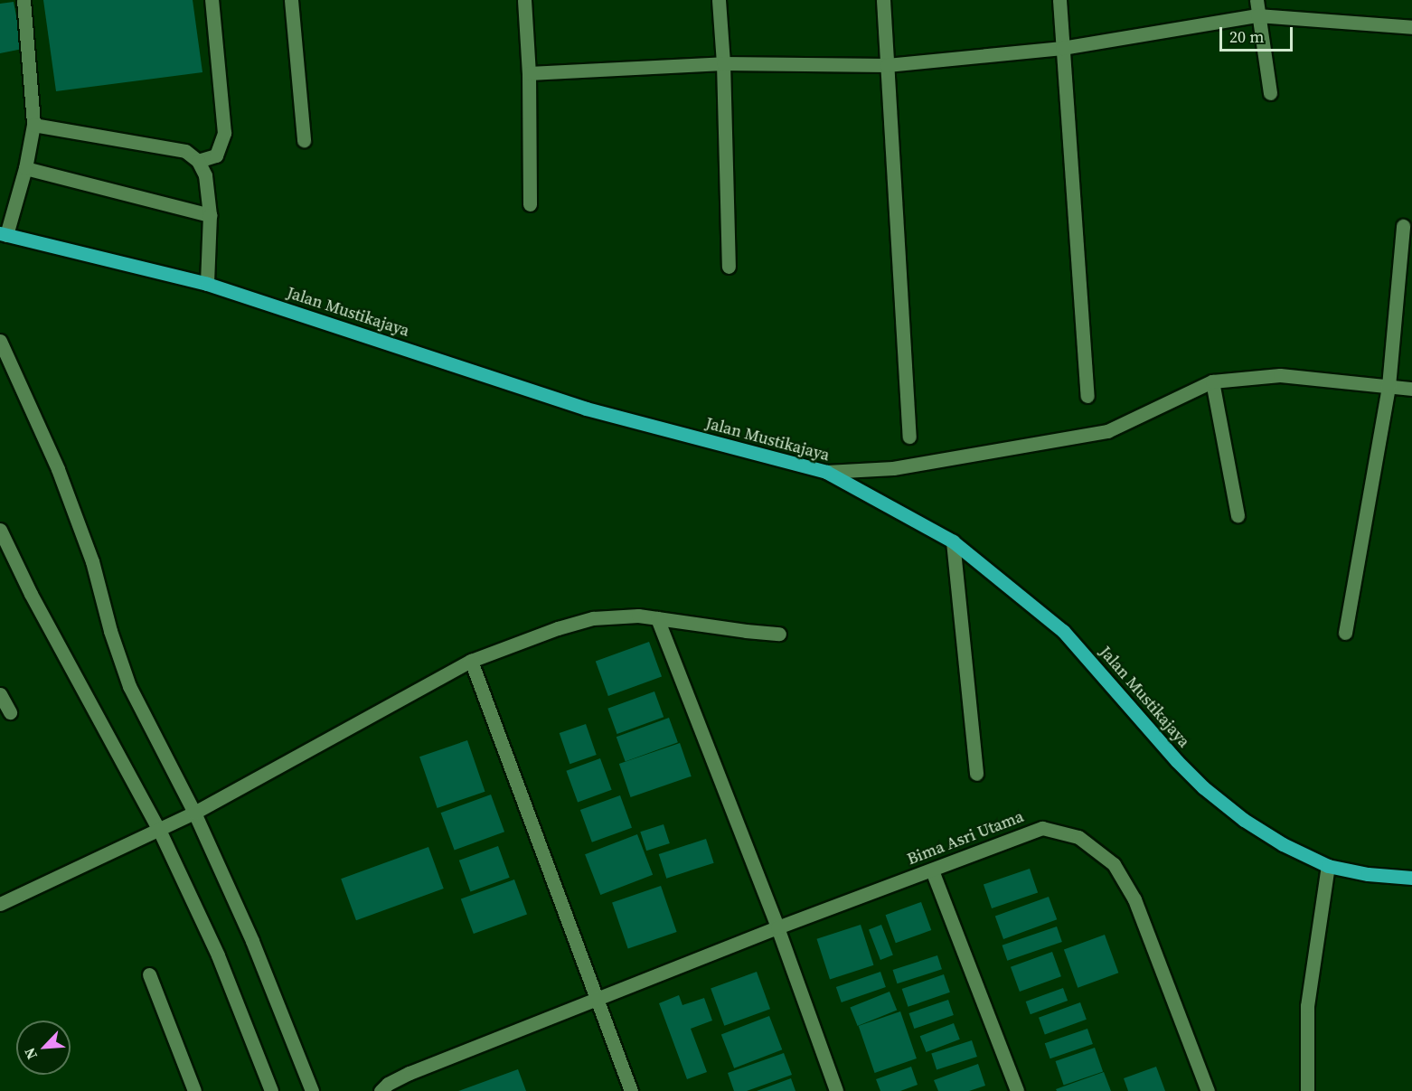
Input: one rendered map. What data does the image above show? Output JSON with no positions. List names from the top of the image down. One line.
{"streets":{"main road":["Jalan Mustikajaya"],"street":["Bima Asri Utama"]},"scale_bar":"20 m","north":"bottom left"}
